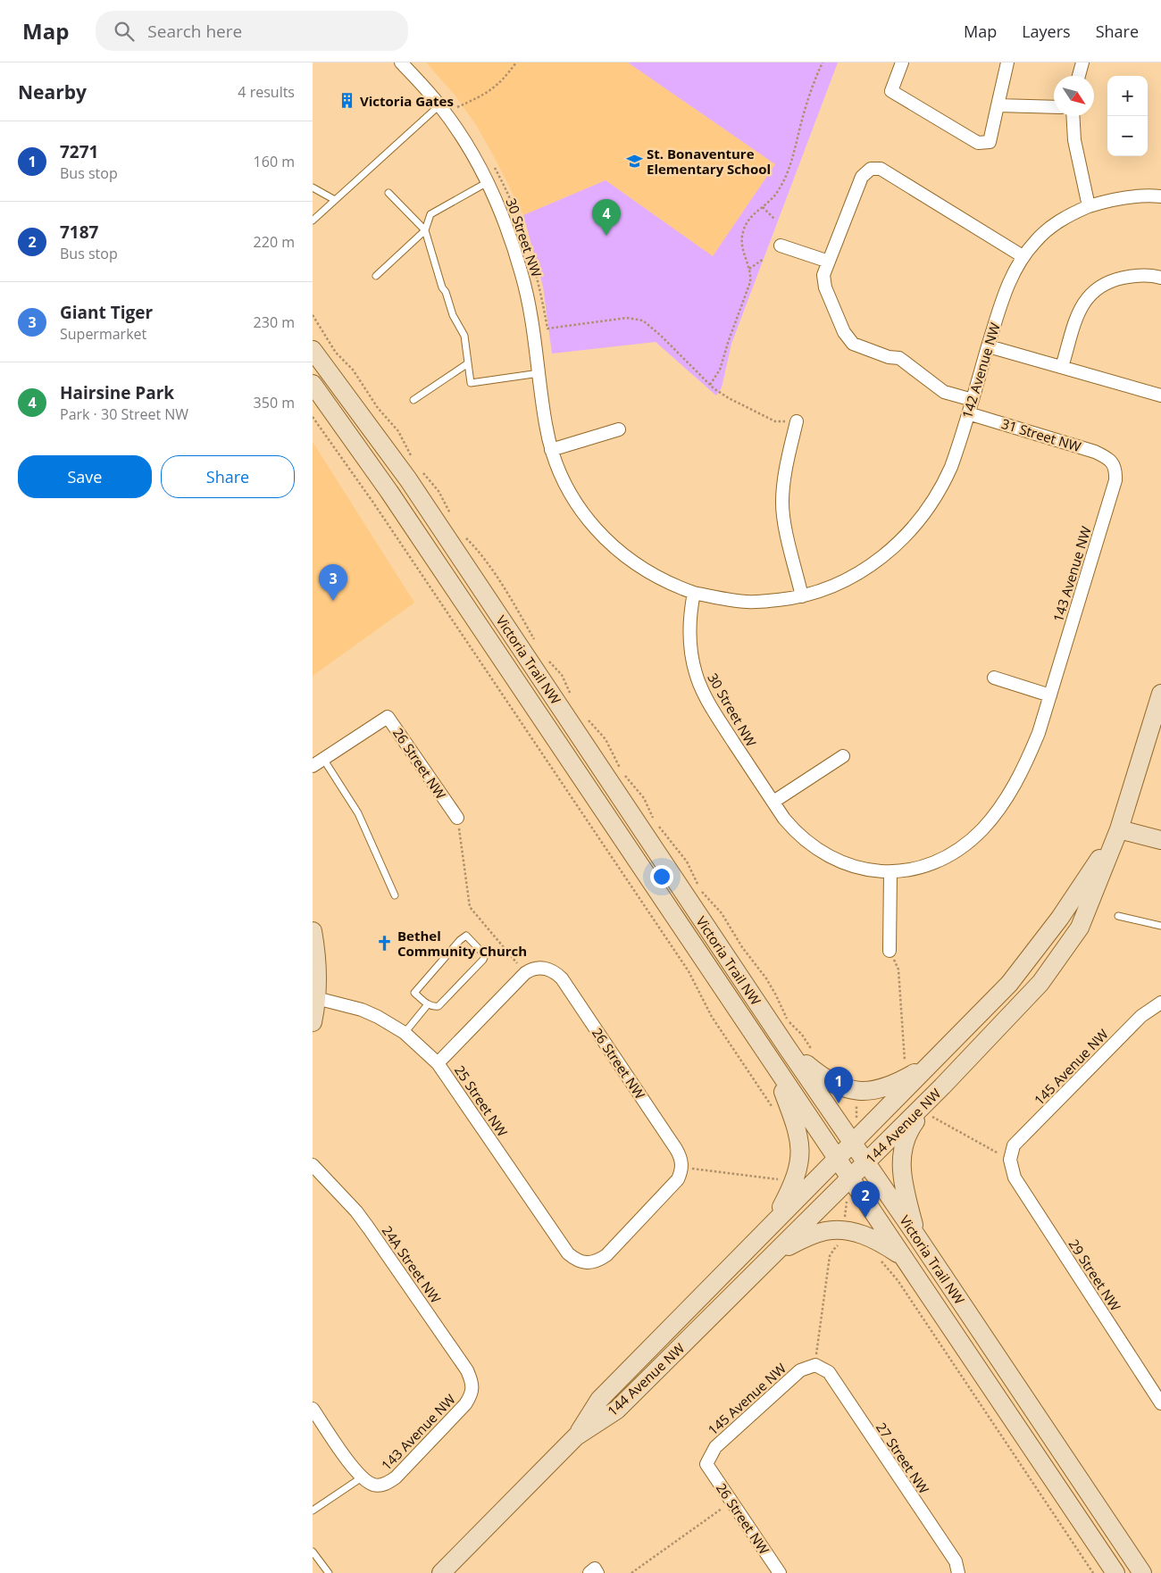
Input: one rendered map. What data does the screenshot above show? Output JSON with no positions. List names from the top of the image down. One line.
{"streets":{"main road":["Victoria Trail NW","144 Avenue NW"],"street":["30 Street NW","142 Avenue NW","31 Street NW","143 Avenue NW","26 Street NW","145 Avenue NW","25 Street NW","24A Street NW","29 Street NW","27 Street NW"]},"crossings":[["30 Street NW","142 Avenue NW"],["30 Street NW","143 Avenue NW"],["142 Avenue NW","31 Street NW"],["31 Street NW","143 Avenue NW"],["143 Avenue NW","24A Street NW"],["Victoria Trail NW","144 Avenue NW"],["26 Street NW","145 Avenue NW"],["26 Street NW","25 Street NW"],["145 Avenue NW","29 Street NW"],["145 Avenue NW","27 Street NW"]],"places":{"building":["Victoria Gates"],"school or university":["St. Bonaventure Elementary School"],"church":["Bethel Community Church"]},"north":"bottom right","page":{"header":"Map","search":"Search here","nav":["Map","Layers","Share"],"heading":["Nearby","4 results"],"map_buttons":["+","−"],"list":[{"mark":"1","name":"7271","note":"Bus stop","value":"160 m"},{"mark":"2","name":"7187","note":"Bus stop","value":"220 m"},{"mark":"3","name":"Giant Tiger","note":"Supermarket","value":"230 m"},{"mark":"4","name":"Hairsine Park","note":"Park · 30 Street NW","value":"350 m"}],"pins":["4","3","1","2"],"buttons":["Save","Share"]}}
